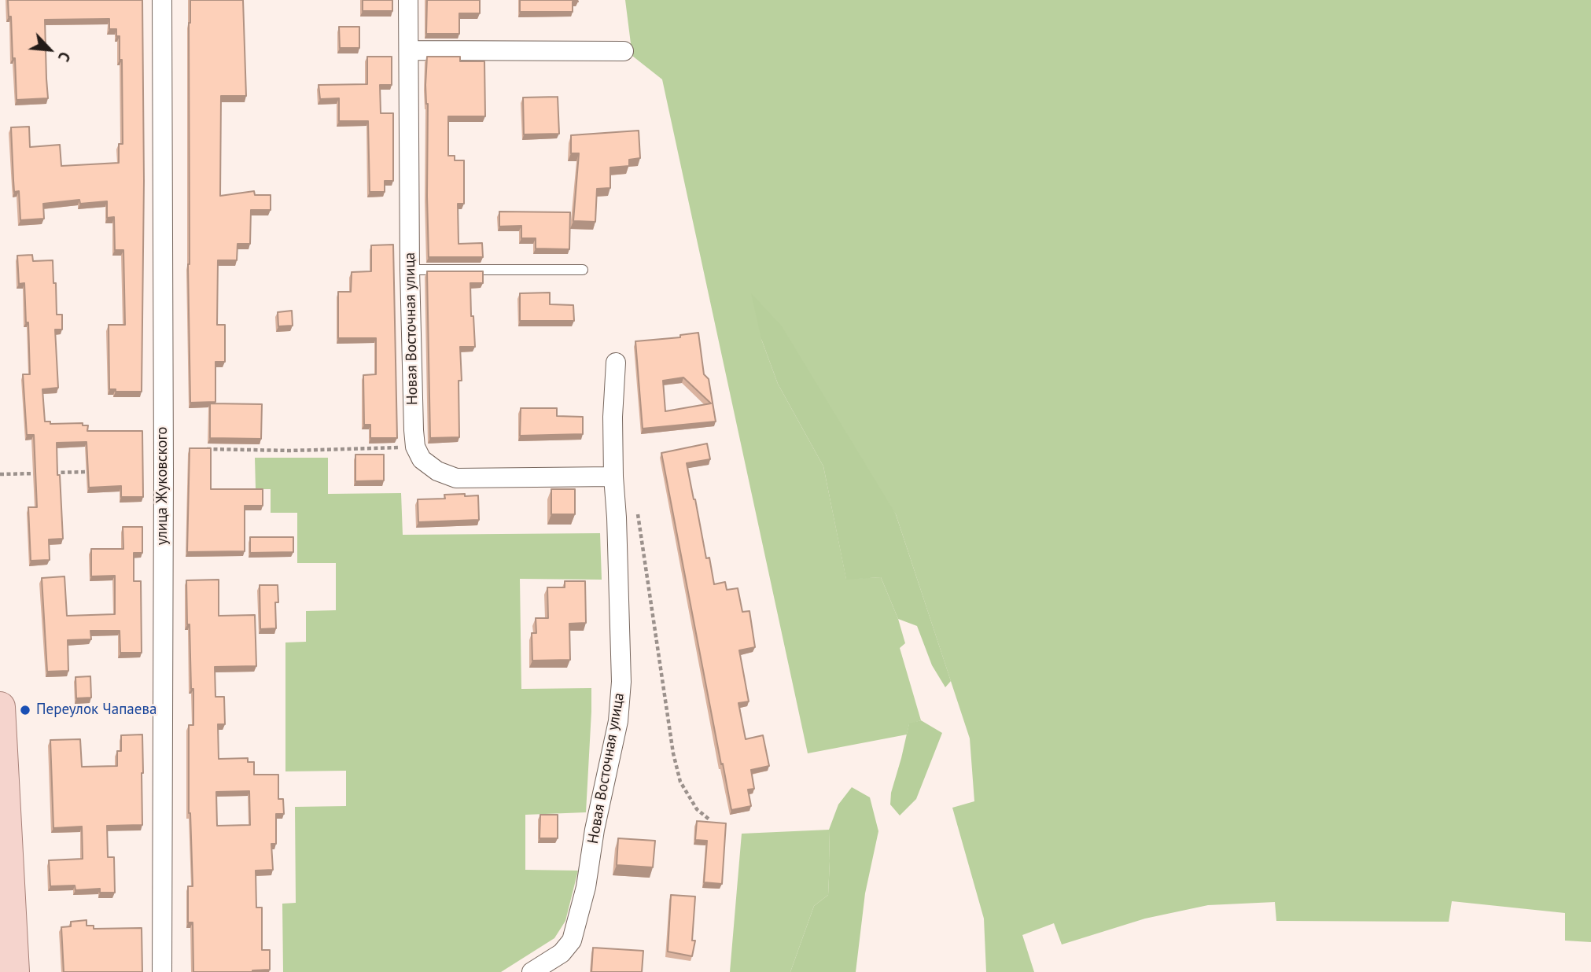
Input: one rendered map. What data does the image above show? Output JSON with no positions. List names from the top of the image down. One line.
{"streets":{"street":["Новая Восточная улица","улица Жуковского"]},"places":["Переулок Чапаева"],"north":"bottom right"}
